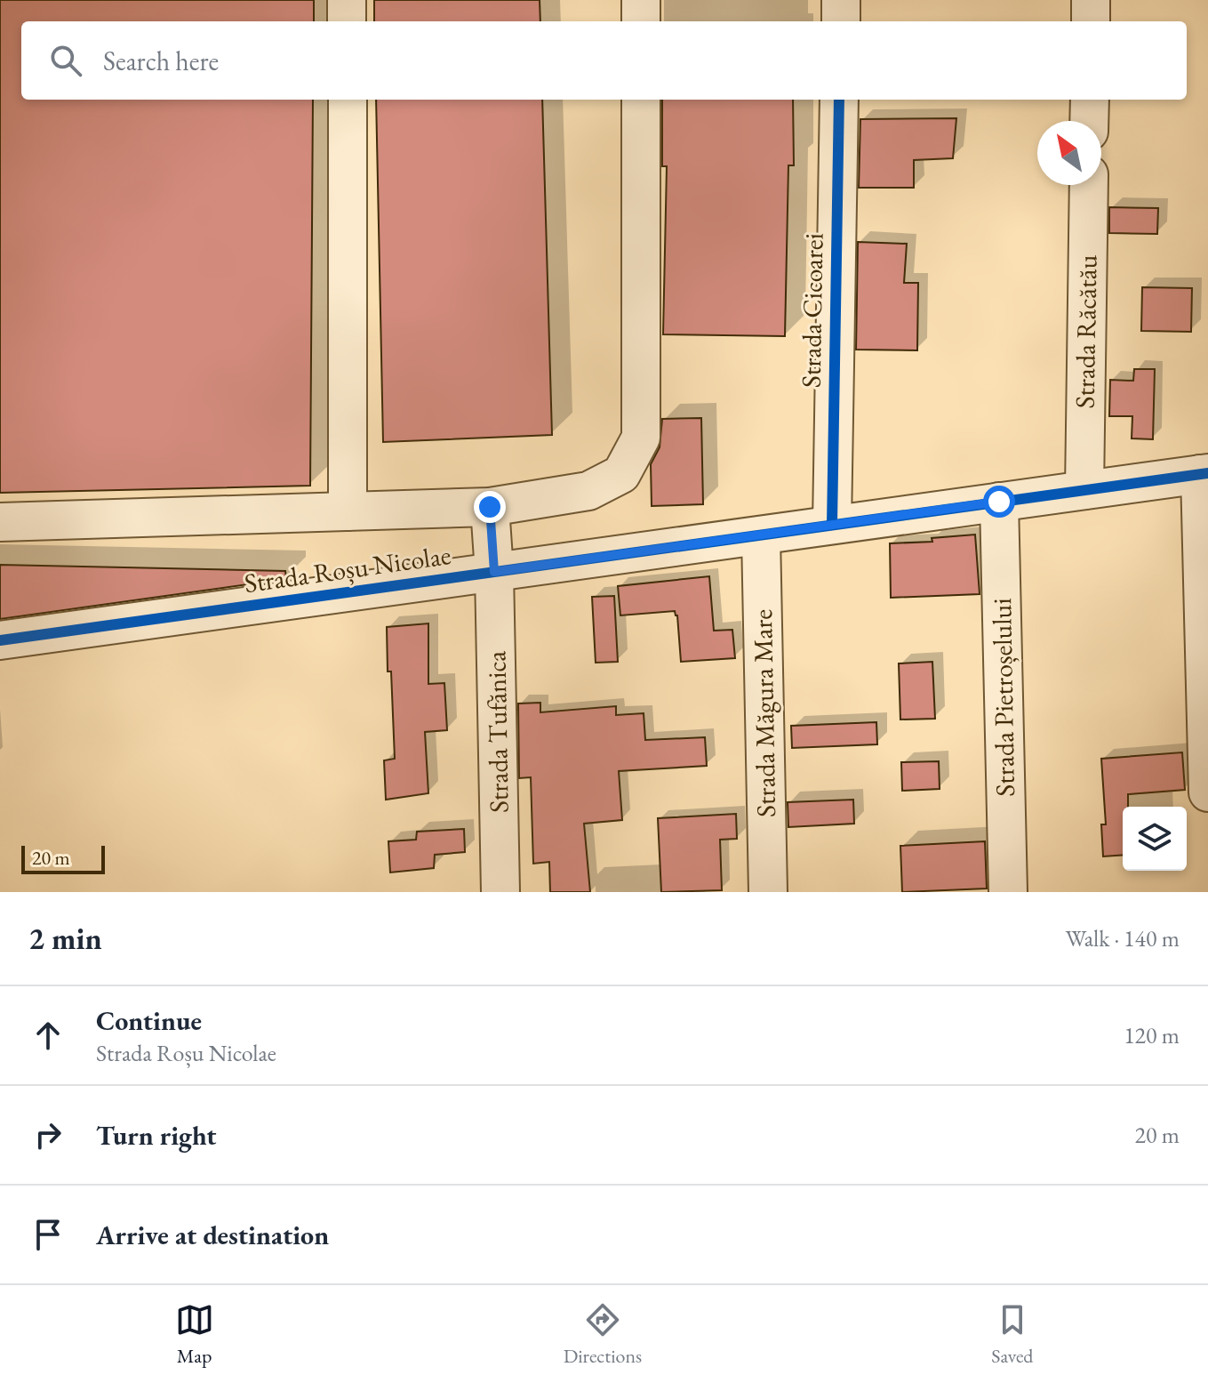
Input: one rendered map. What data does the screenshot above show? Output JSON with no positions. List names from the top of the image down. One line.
{"streets":{"street":["Strada Cicoarei","Strada Răcătău","Strada Roșu Nicolae","Strada Pietroșelului","Strada Măgura Mare","Strada Tufănica"]},"crossings":[["Strada Cicoarei","Strada Roșu Nicolae"],["Strada Răcătău","Strada Roșu Nicolae"],["Strada Roșu Nicolae","Strada Pietroșelului"],["Strada Roșu Nicolae","Strada Măgura Mare"],["Strada Roșu Nicolae","Strada Tufănica"]],"scale_bar":"20 m","north":"top left","page":{"search":"Search here","scale":"20 m","heading":["2 min","Walk · 140 m"],"list":[["Continue","Strada Roșu Nicolae","120 m"],["Turn right","20 m"],"Arrive at destination"],"nav":["Map","Directions","Saved"]}}
